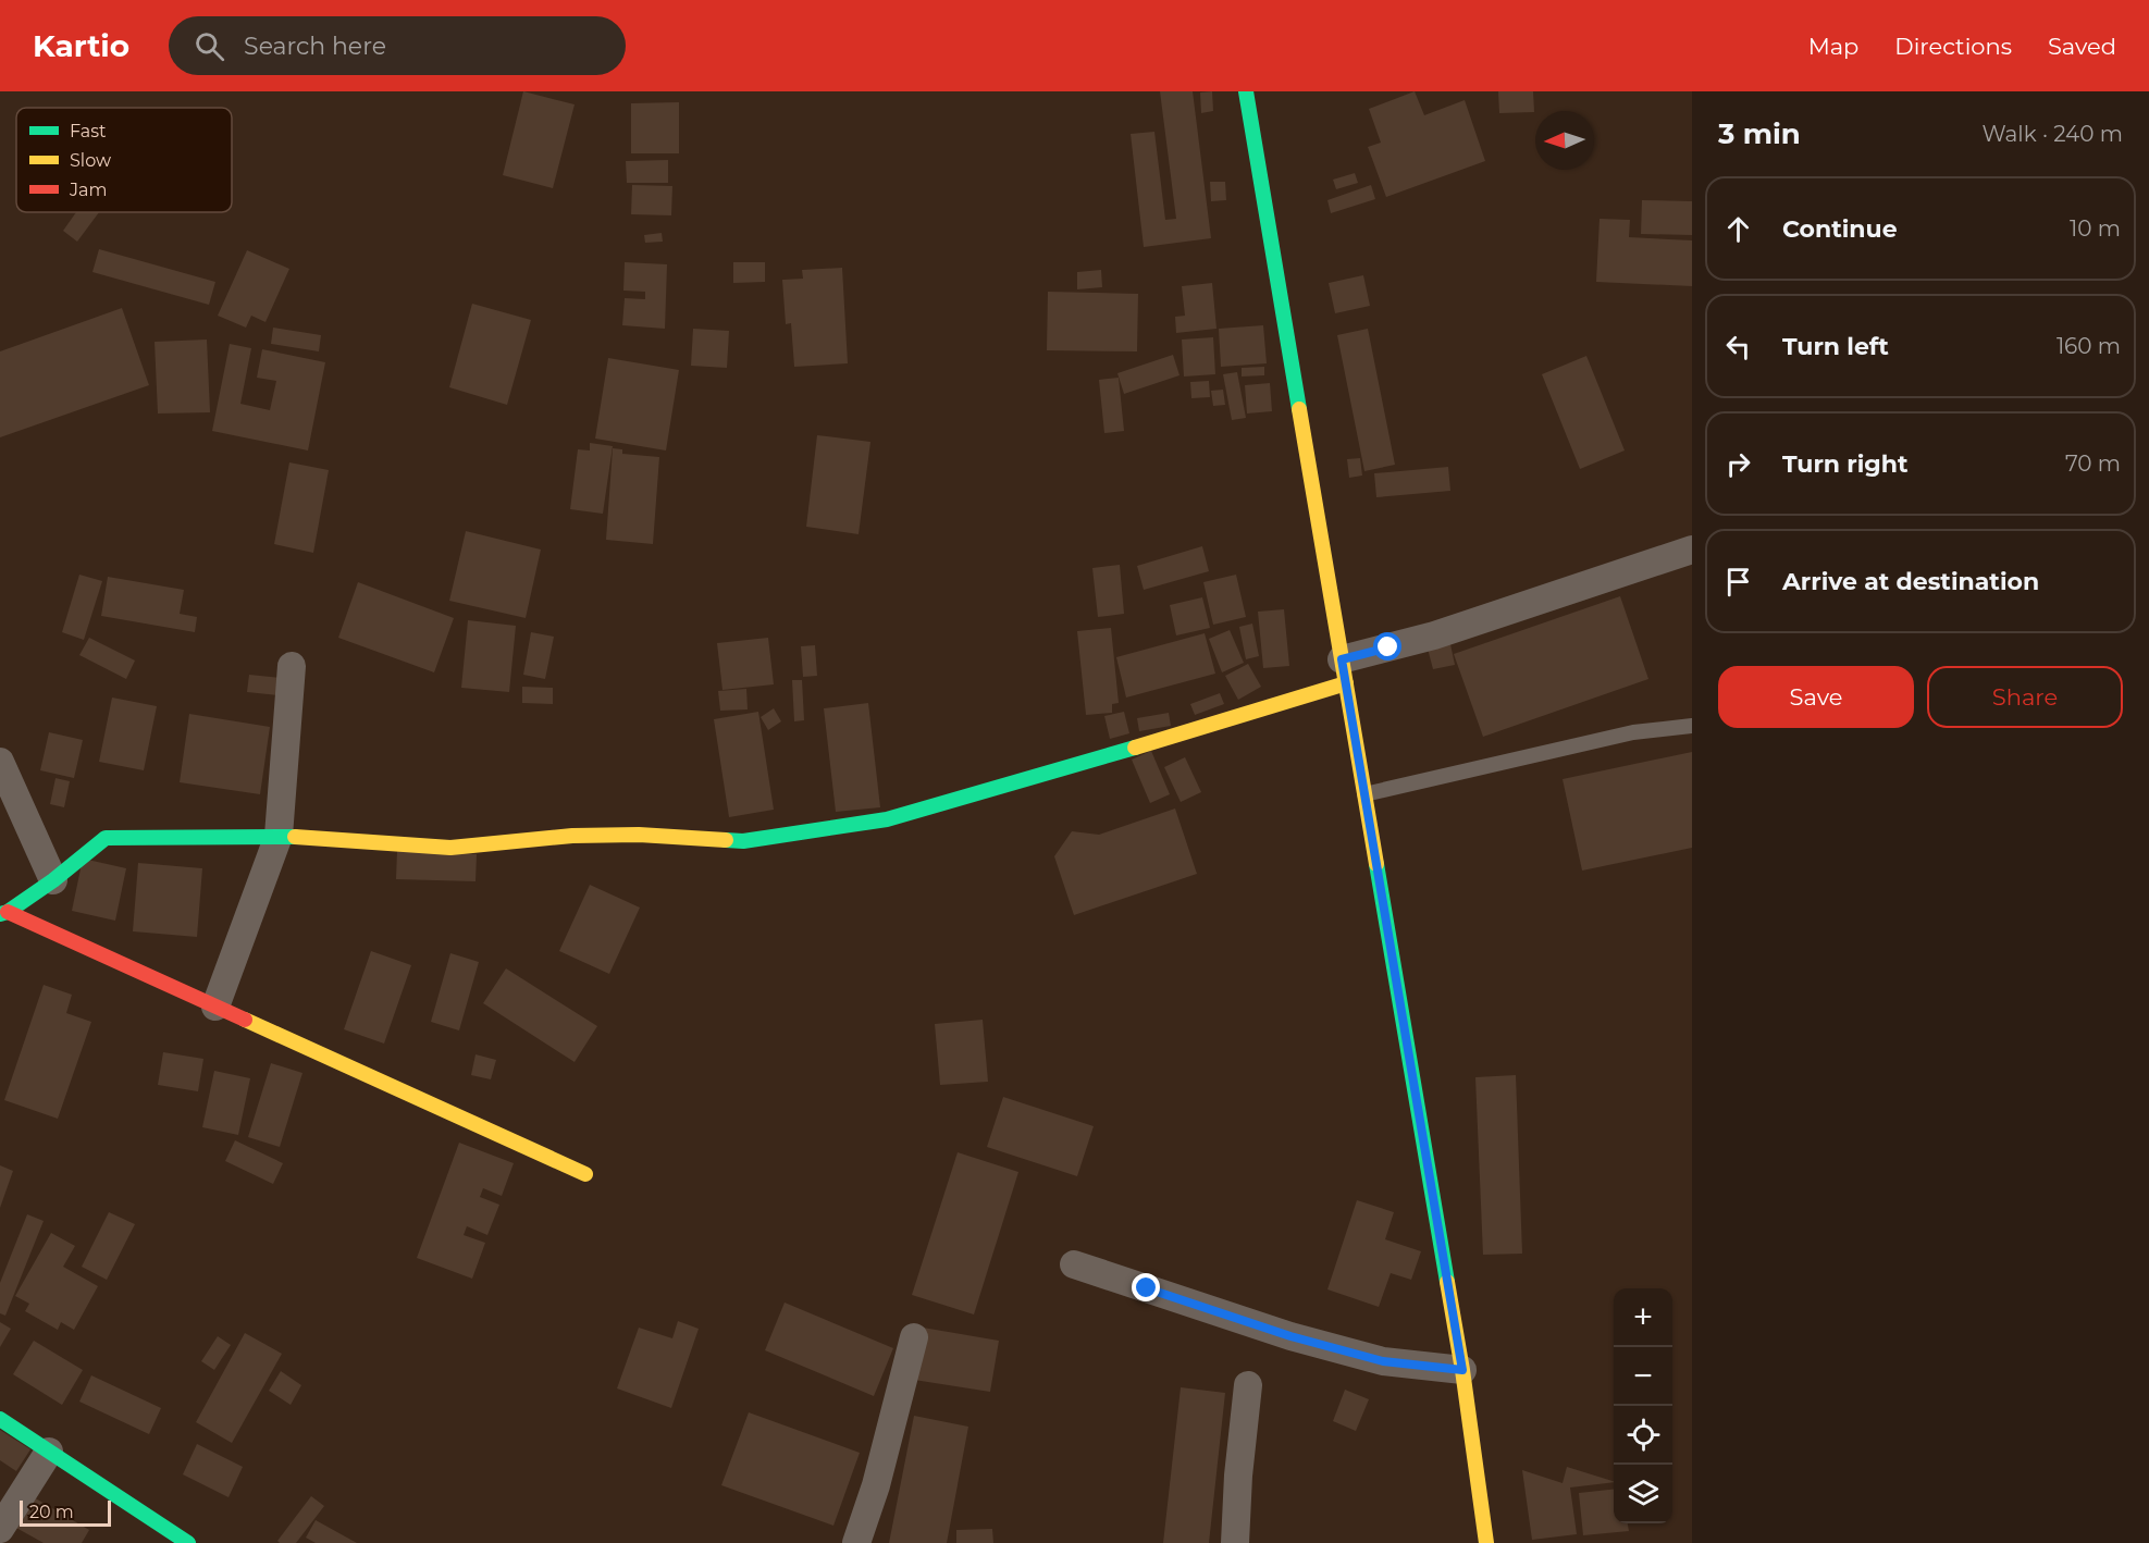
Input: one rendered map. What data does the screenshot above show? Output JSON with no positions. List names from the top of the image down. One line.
{"legend":["Fast","Slow","Jam"],"scale_bar":"20 m","north":"left","page":{"header":"Kartio","search":"Search here","nav":["Map","Directions","Saved"],"heading":["3 min","Walk · 240 m"],"list":[["Continue","10 m"],["Turn left","160 m"],["Turn right","70 m"],"Arrive at destination"],"buttons":["Save","Share"],"map_buttons":["+","−"],"scale":"20 m"}}
